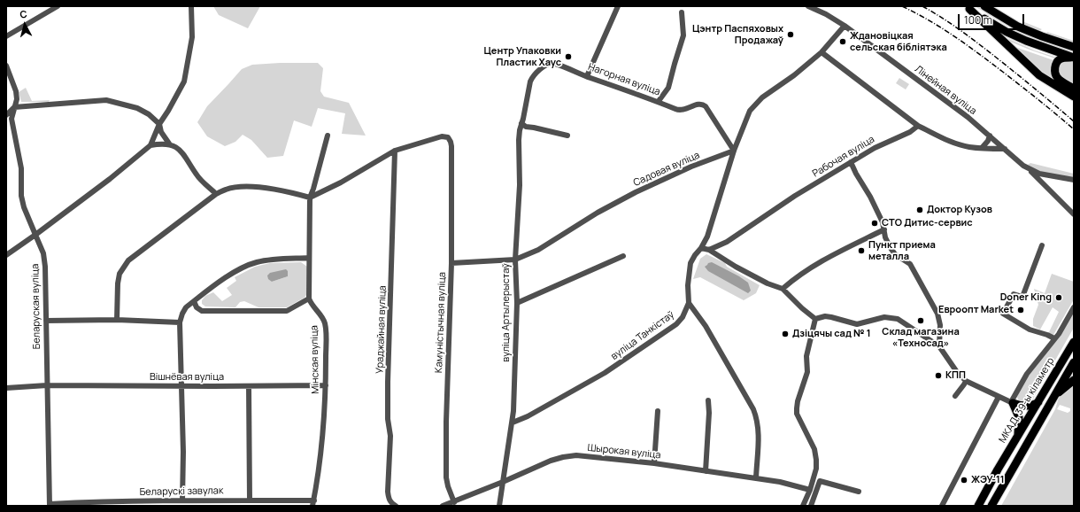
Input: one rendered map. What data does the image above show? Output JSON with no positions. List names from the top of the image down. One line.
{"streets":{"highway":["МКАД, 39-ы кіламетр"],"street":["Нагорная вуліца","Лінейная вуліца","Рабочая вуліца","Садовая вуліца","Беларуская вуліца","вуліца Артылерыстаў","Камуністычная вуліца","Ураджайная вуліца","вуліца Танкістаў","Мінская вуліца","Вішнёвая вуліца","Шырокая вуліца","Беларускі завулак"]},"crossings":[["Нагорная вуліца","Садовая вуліца"],["Нагорная вуліца","вуліца Артылерыстаў"],["Нагорная вуліца","вуліца Танкістаў"],["Садовая вуліца","вуліца Артылерыстаў"],["Садовая вуліца","Камуністычная вуліца"],["Садовая вуліца","вуліца Танкістаў"],["Беларуская вуліца","Вішнёвая вуліца"],["Беларуская вуліца","Беларускі завулак"],["вуліца Артылерыстаў","вуліца Танкістаў"],["вуліца Артылерыстаў","Шырокая вуліца"],["Камуністычная вуліца","Ураджайная вуліца"],["Камуністычная вуліца","Шырокая вуліца"],["Мінская вуліца","Вішнёвая вуліца"],["Мінская вуліца","Беларускі завулак"]],"places":["Цэнтр Паспяховых Продажаў","Ждановіцкая сельская бібліятэка","Центр Упаковки Пластик Хаус","Доктор Кузов","СТО Дитис-сервис","Пункт приема металла","Doner King","Евроопт Market","Склад магазина «Техносад»","Дзіцячы сад № 1","КПП","ЖЭУ-11"],"scale_bar":"100 m","north":"top"}
